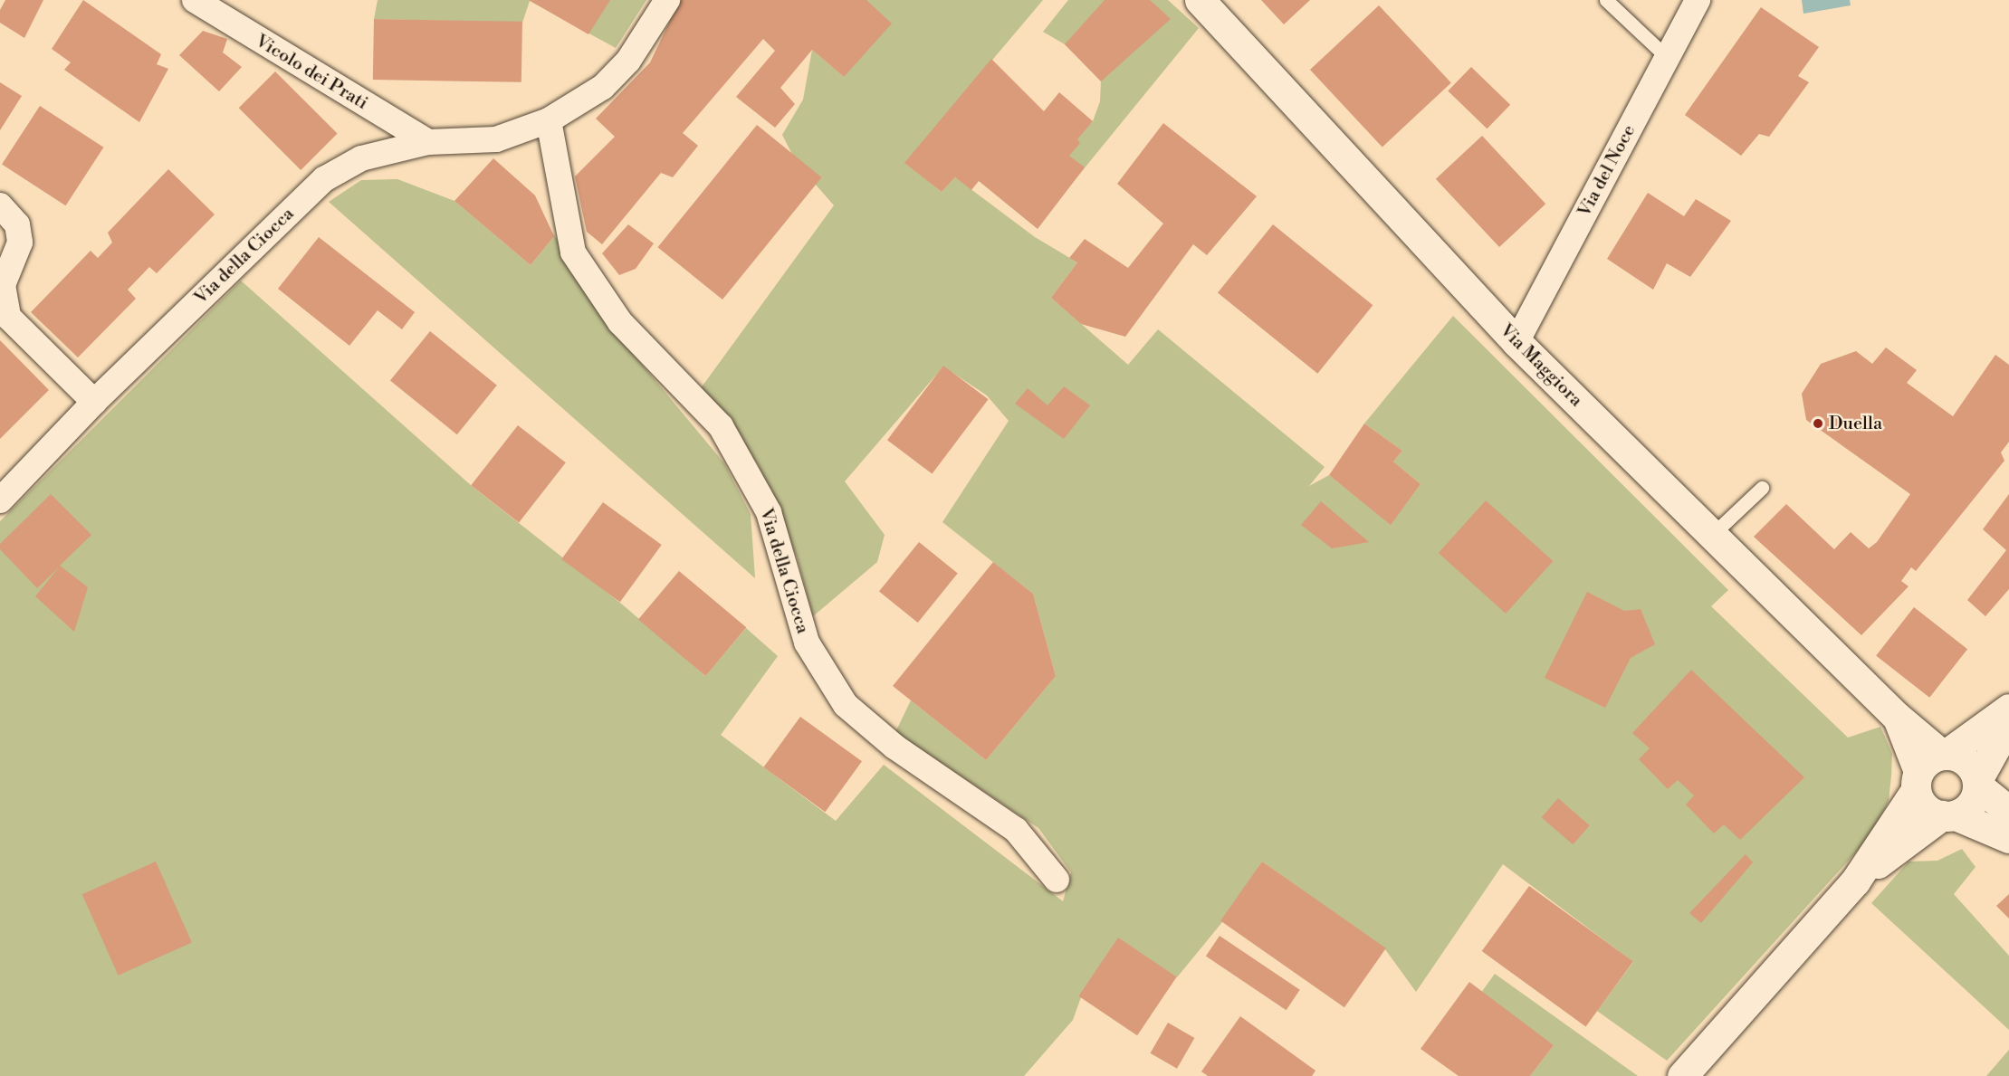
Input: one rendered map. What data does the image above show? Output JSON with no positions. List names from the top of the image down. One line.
{"streets":{"street":["Vicolo dei Prati","Via del Noce","Via della Ciocca","Via Maggiora"]},"crossings":[["Vicolo dei Prati","Via della Ciocca"],["Via del Noce","Via Maggiora"]],"places":["Duella"]}
